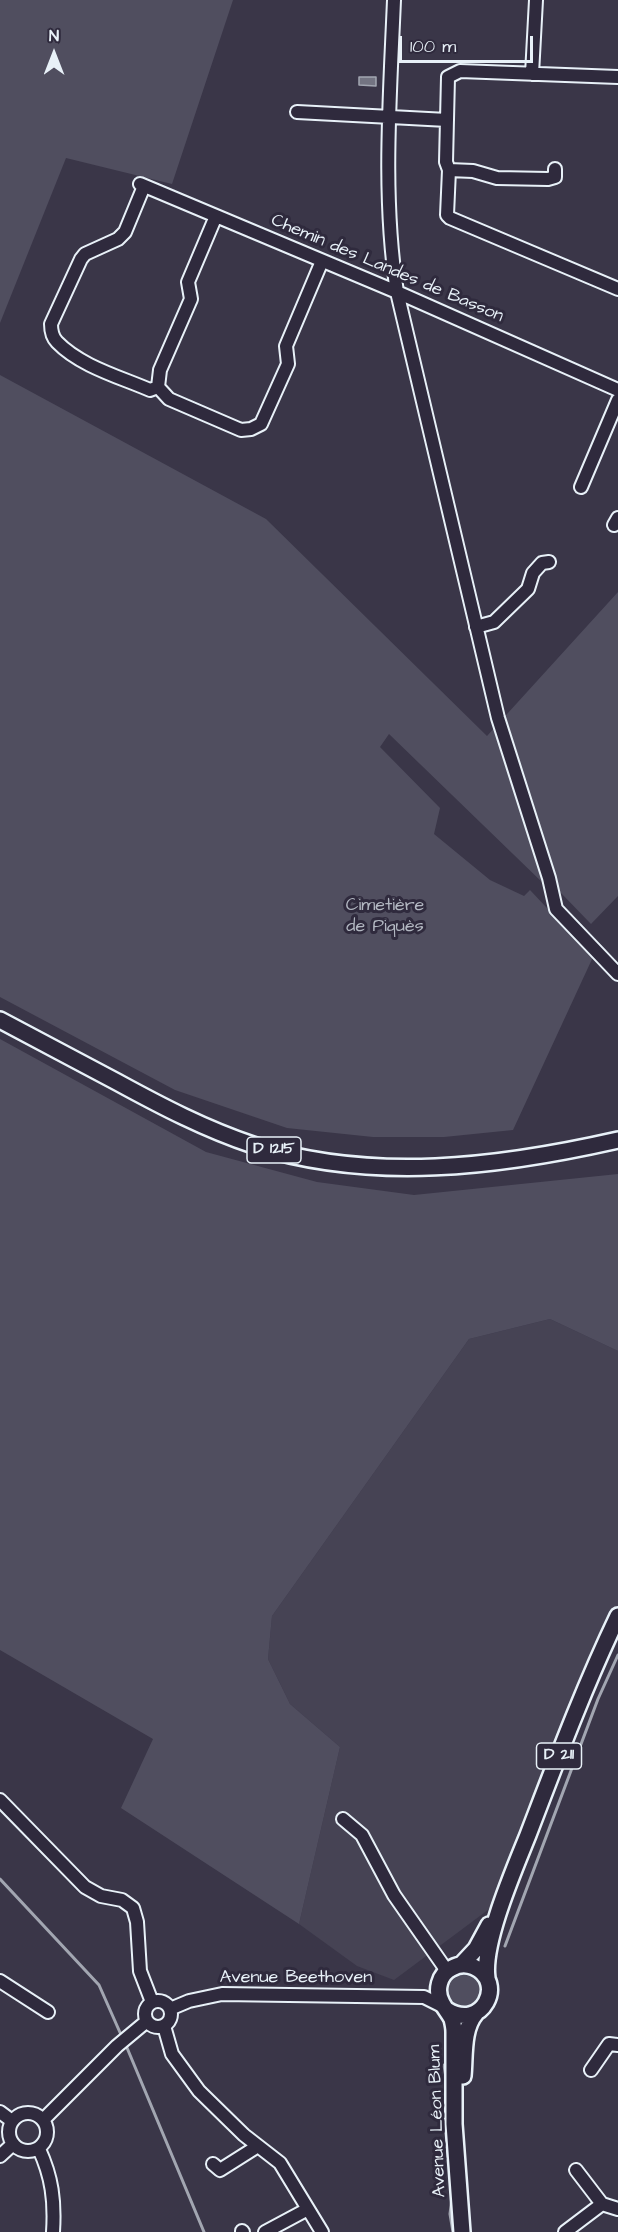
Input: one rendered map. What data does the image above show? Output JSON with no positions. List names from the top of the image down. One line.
{"streets":{"main road":["D 1215","D 211","Avenue Léon Blum"],"street":["Chemin des Landes de Basson","Avenue Beethoven"]},"crossings":[["D 211","Avenue Beethoven"],["D 211","Avenue Léon Blum"],["Avenue Beethoven","Avenue Léon Blum"]],"parks":["Cimetière de Piquès"],"scale_bar":"100 m","north":"top"}
